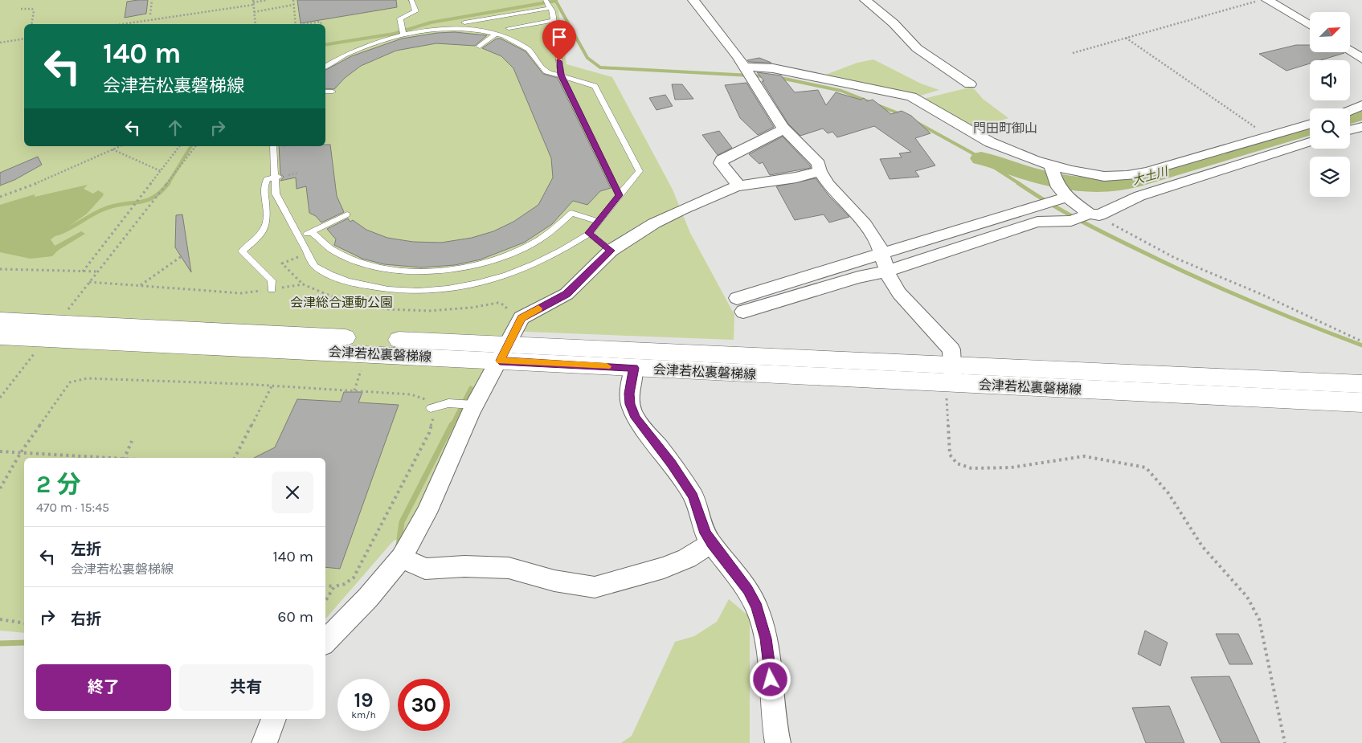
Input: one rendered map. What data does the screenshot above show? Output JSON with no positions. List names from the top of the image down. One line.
{"streets":{"main road":["会津若松裏磐梯線"]},"districts":["門田町御山"],"water":["大土川"],"parks":["会津総合運動公園"],"north":"top right","page":{"turn":["140 m","会津若松裏磐梯線"],"heading":["2 分","470 m · 15:45"],"list":[{"name":"左折","note":"会津若松裏磐梯線","value":"140 m"},{"name":"右折","value":"60 m"}],"buttons":["終了","共有"],"speed":"19 km/h","limit":"30"}}
